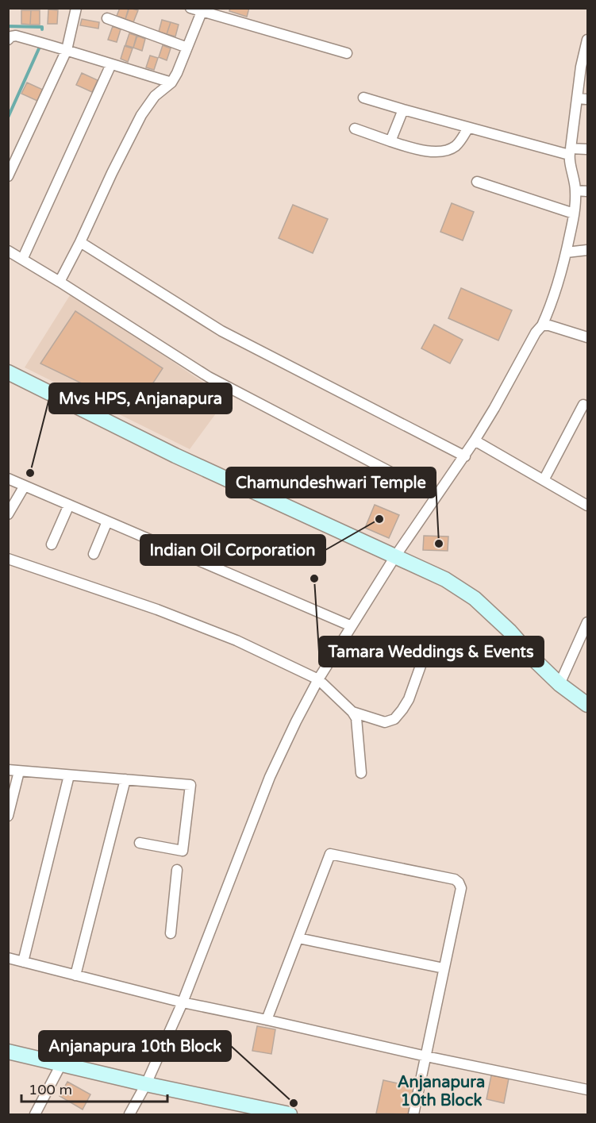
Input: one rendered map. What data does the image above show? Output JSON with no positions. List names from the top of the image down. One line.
{"districts":["Anjanapura 10th Block"],"places":["Mvs HPS, Anjanapura","Indian Oil Corporation","Chamundeshwari Temple","Tamara Weddings & Events","Anjanapura 10th Block"],"scale_bar":"100 m"}
